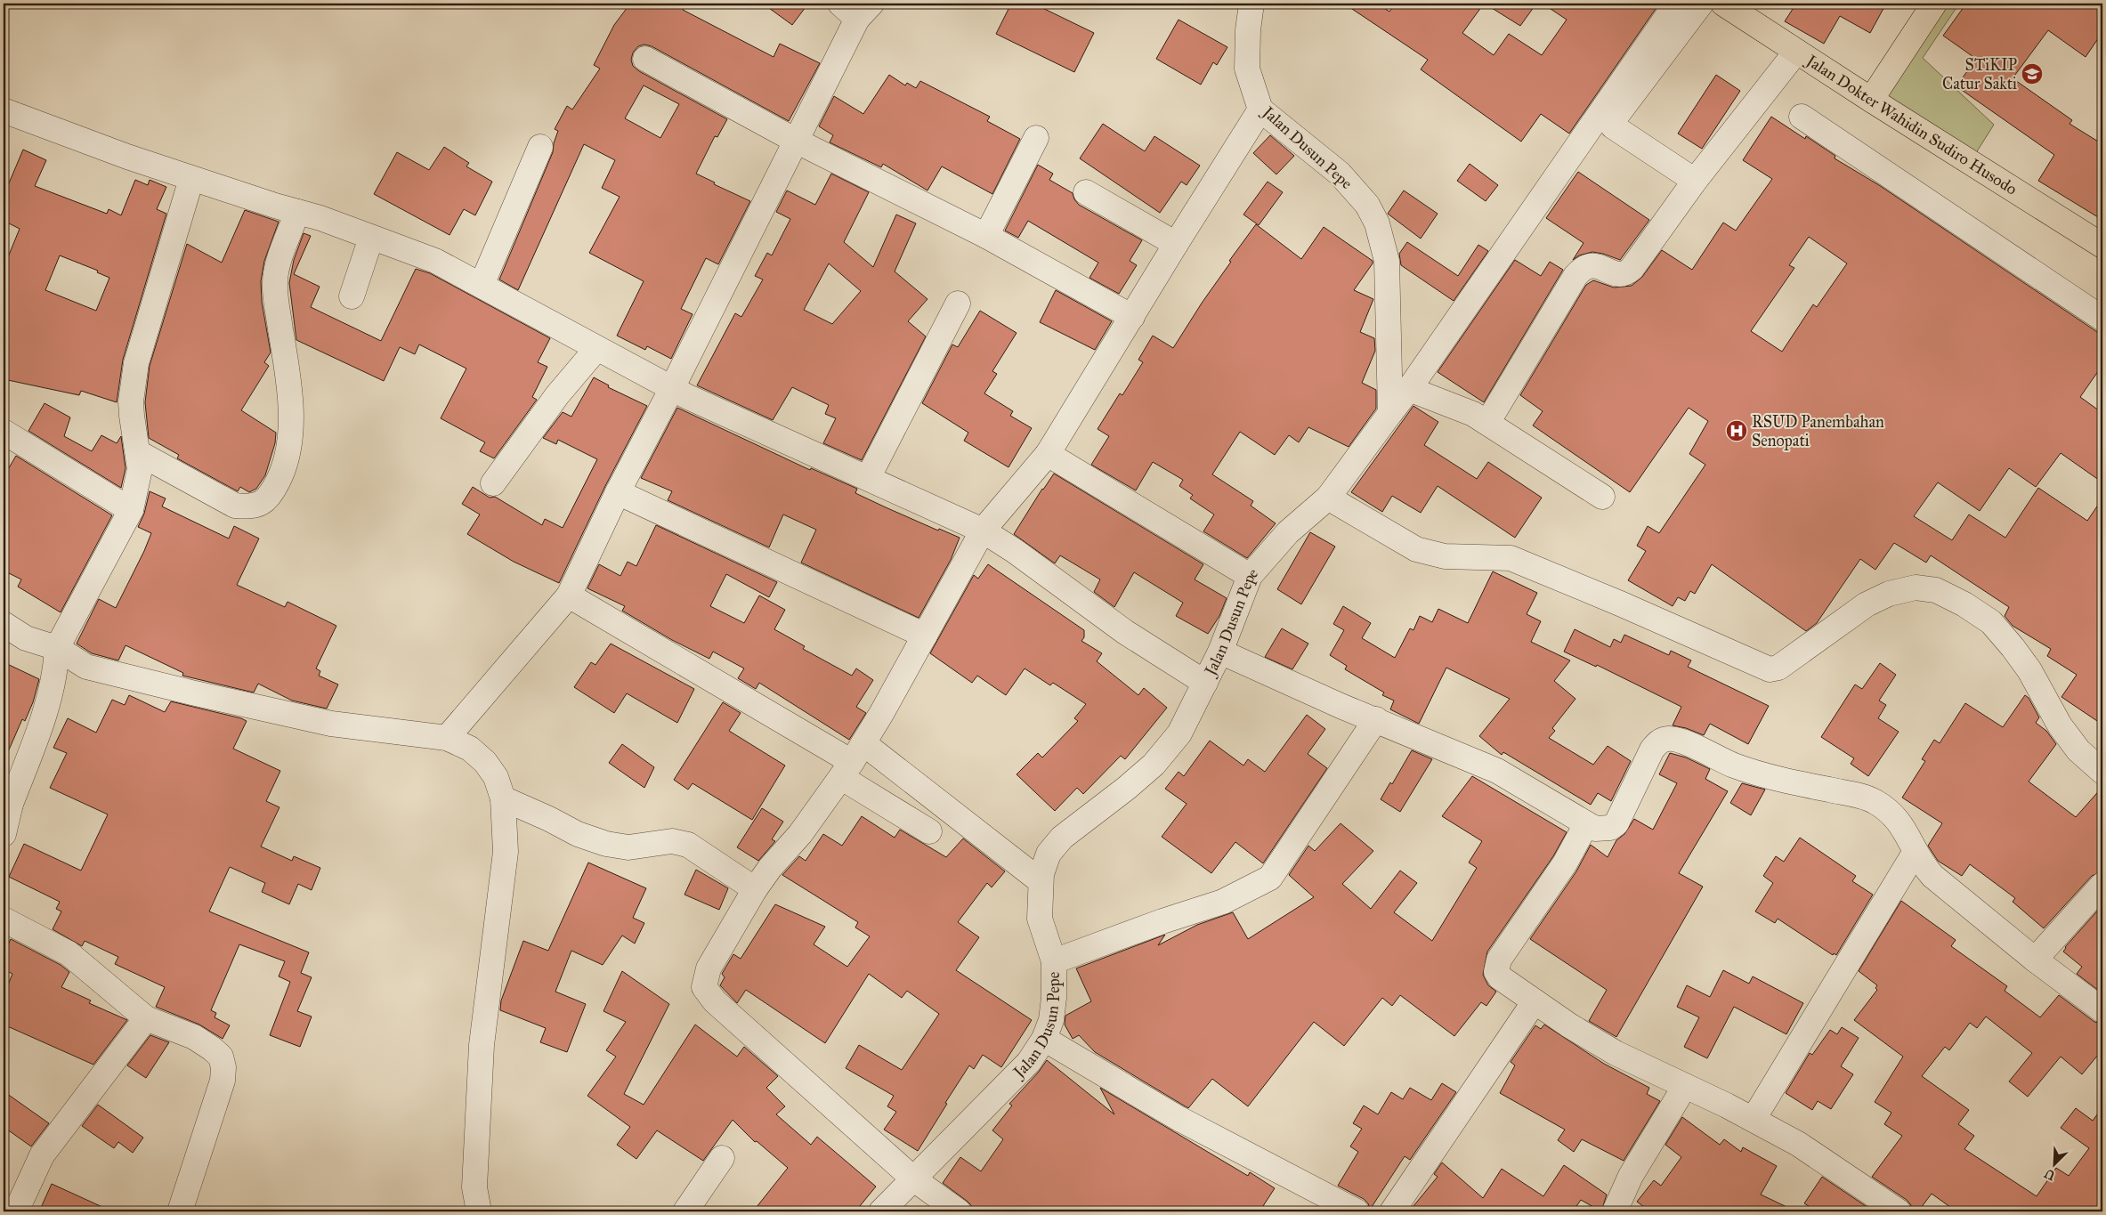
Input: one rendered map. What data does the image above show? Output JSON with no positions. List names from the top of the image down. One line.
{"streets":{"main road":["Jalan Dokter Wahidin Sudiro Husodo"],"street":["Jalan Dusun Pepe"]},"places":{"school or university":["STiKIP Catur Sakti"],"hospital":["RSUD Panembahan Senopati"]},"north":"bottom left"}
